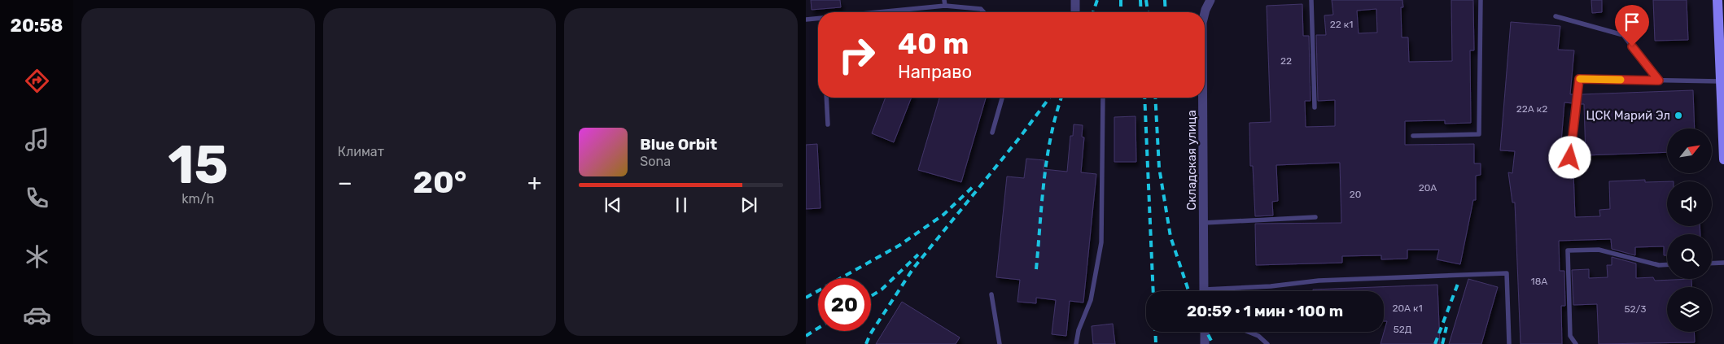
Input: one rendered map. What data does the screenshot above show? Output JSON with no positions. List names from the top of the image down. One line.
{"streets":{"street":["Складская улица"]},"places":["ЦСК Марий Эл"],"house_numbers":["22 к1","22","22А к2","20А","20","18А","20А к1","52/3","52Д"],"north":"top right","page":{"tabs":"20:58","tile":[["15","km/h"],"Климат"],"turn":["40 m","Направо"],"song":["Blue Orbit","Sona"],"heat":["−","20°","+"],"limit":"20","trip":"20:59 · 1 мин · 100 m"}}
